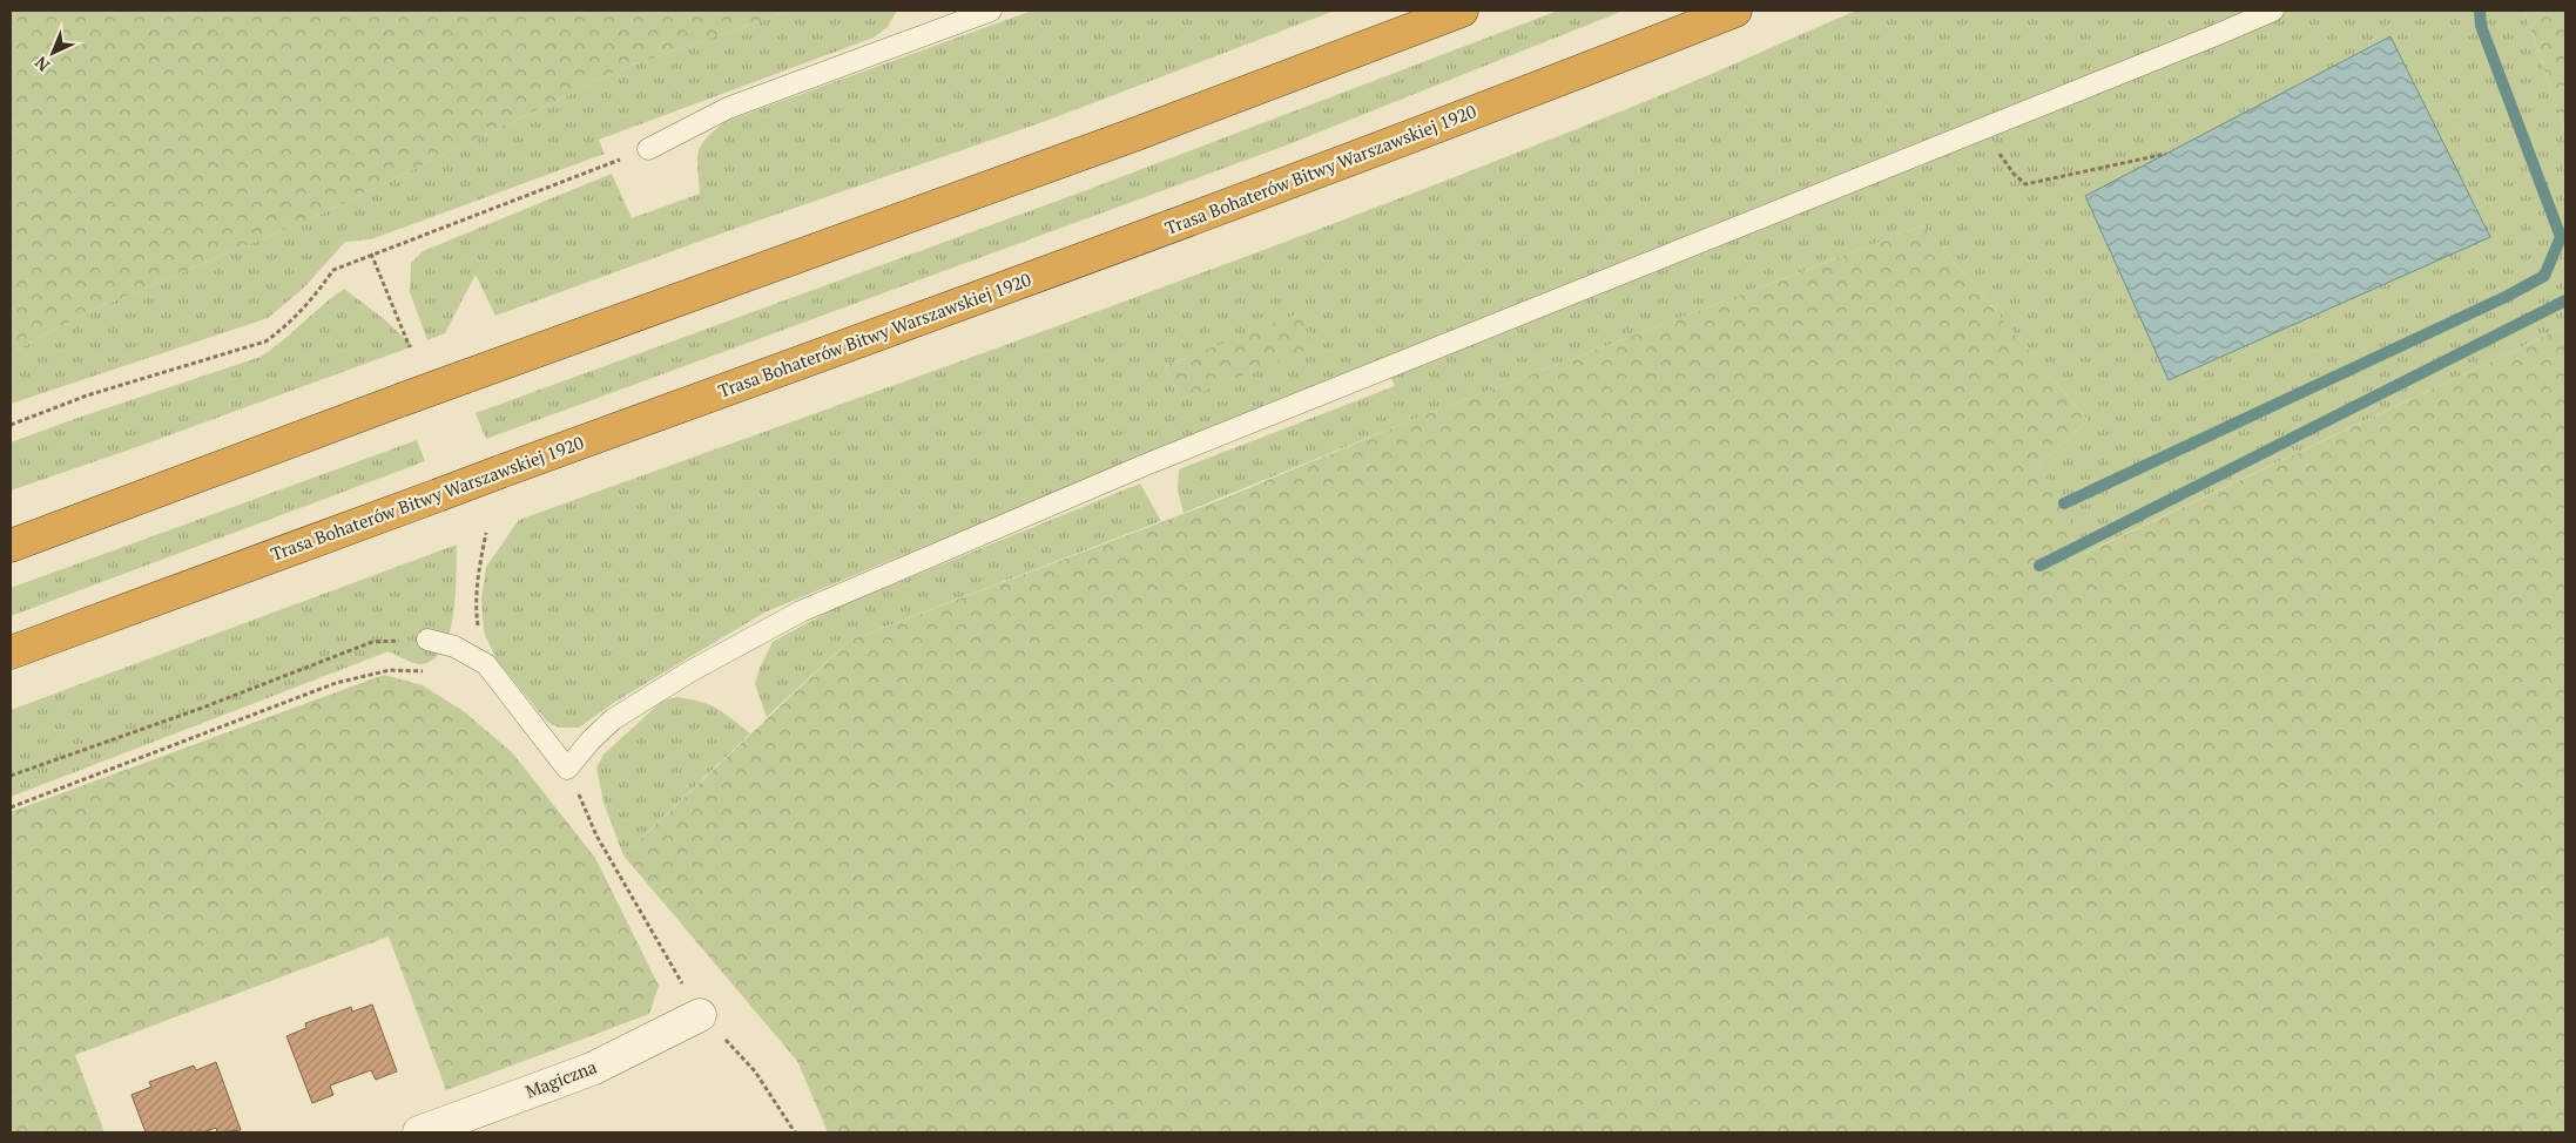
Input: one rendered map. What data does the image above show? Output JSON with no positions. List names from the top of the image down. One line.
{"streets":{"highway":["Trasa Bohaterów Bitwy Warszawskiej 1920"],"street":["Magiczna"]},"north":"bottom left"}
